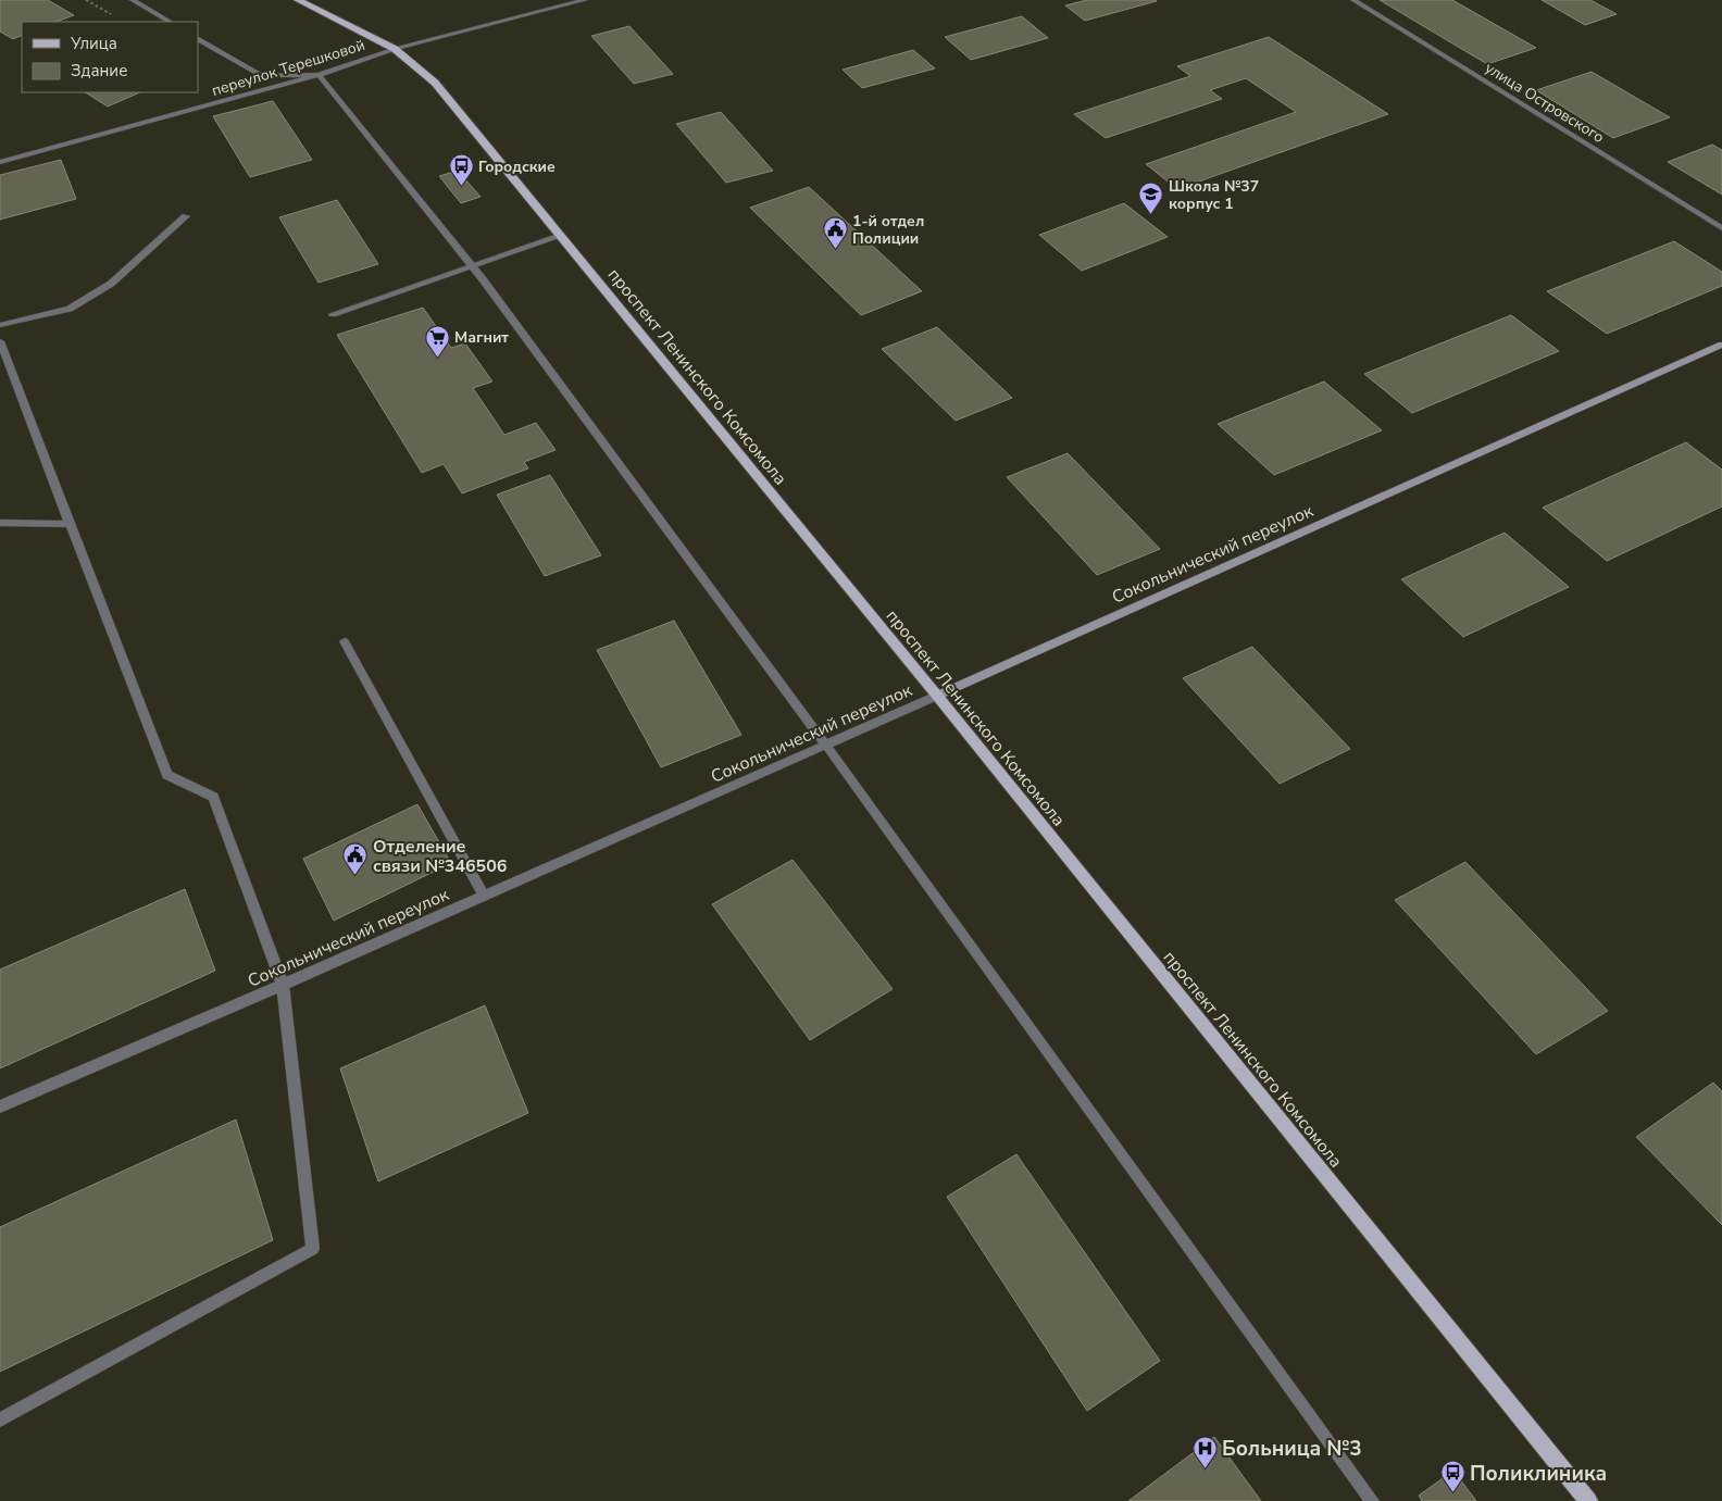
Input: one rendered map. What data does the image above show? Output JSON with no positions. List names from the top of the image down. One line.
{"streets":{"main road":["проспект Ленинского Комсомола"],"street":["переулок Терешковой","улица Островского","Сокольнический переулок"]},"crossings":[["переулок Терешковой","проспект Ленинского Комсомола"],["проспект Ленинского Комсомола","Сокольнический переулок"]],"places":{"bus stop":["Городские","Поликлиника"],"school or university":["Школа №37 корпус 1"],"public building":["1-й отдел Полиции","Отделение связи №346506"],"supermarket":["Магнит"],"hospital":["Больница №3"]},"legend":["Улица","Здание"]}
